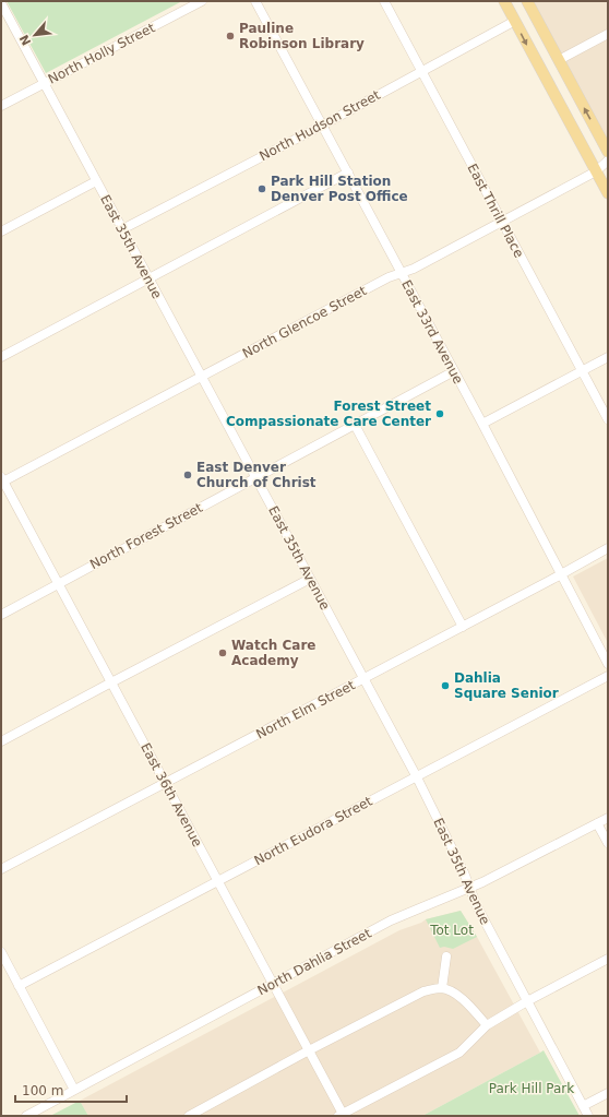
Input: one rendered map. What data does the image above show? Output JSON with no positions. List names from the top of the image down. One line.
{"streets":{"street":["North Holly Street","North Hudson Street","East Thrill Place","East 35th Avenue","North Glencoe Street","East 33rd Avenue","North Forest Street","North Elm Street","East 36th Avenue","North Eudora Street","North Dahlia Street"]},"crossings":[["North Holly Street","East 35th Avenue"],["North Hudson Street","East Thrill Place"],["North Hudson Street","East 35th Avenue"],["North Hudson Street","East 33rd Avenue"],["East Thrill Place","North Glencoe Street"],["East 35th Avenue","North Glencoe Street"],["East 35th Avenue","North Forest Street"],["East 35th Avenue","North Elm Street"],["East 35th Avenue","North Eudora Street"],["East 35th Avenue","North Dahlia Street"],["North Glencoe Street","East 33rd Avenue"],["North Glencoe Street","East 36th Avenue"],["East 33rd Avenue","North Forest Street"],["East 33rd Avenue","North Elm Street"],["North Forest Street","East 36th Avenue"],["North Elm Street","East 36th Avenue"],["East 36th Avenue","North Eudora Street"],["East 36th Avenue","North Dahlia Street"]],"parks":["Tot Lot","Park Hill Park"],"places":["Pauline Robinson Library","Park Hill Station Denver Post Office","Forest Street Compassionate Care Center","East Denver Church of Christ","Watch Care Academy","Dahlia Square Senior"],"scale_bar":"100 m","north":"bottom left"}
